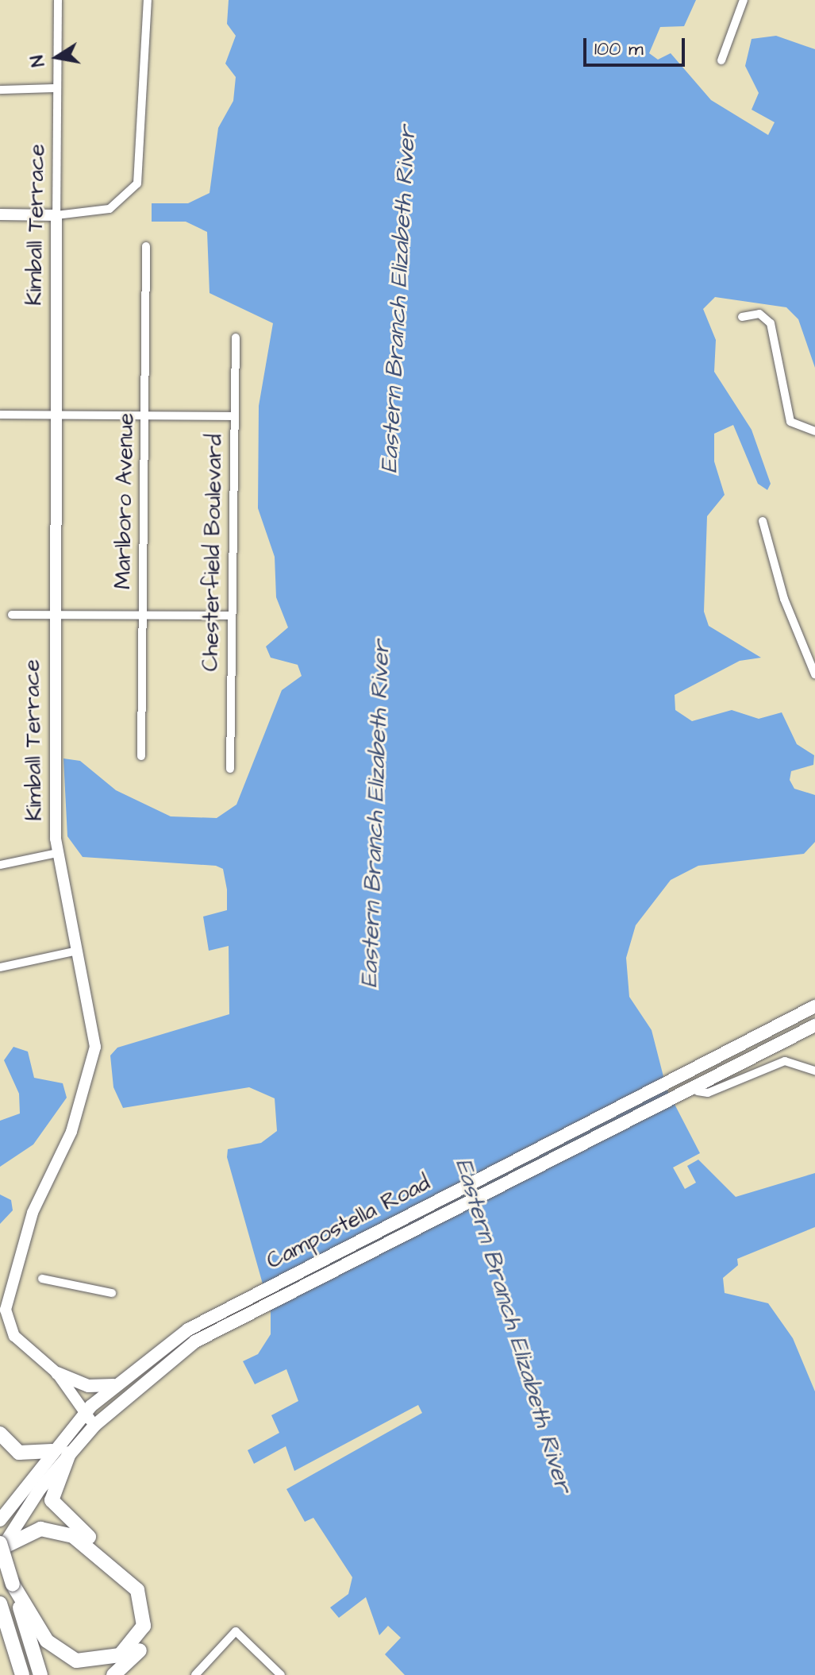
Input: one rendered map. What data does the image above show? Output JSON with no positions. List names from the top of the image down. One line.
{"streets":{"main road":["Campostella Road"],"street":["Kimball Terrace","Marlboro Avenue","Chesterfield Boulevard"]},"crossings":[["Kimball Terrace","Campostella Road"]],"water":["Eastern Branch Elizabeth River"],"scale_bar":"100 m","north":"left"}
